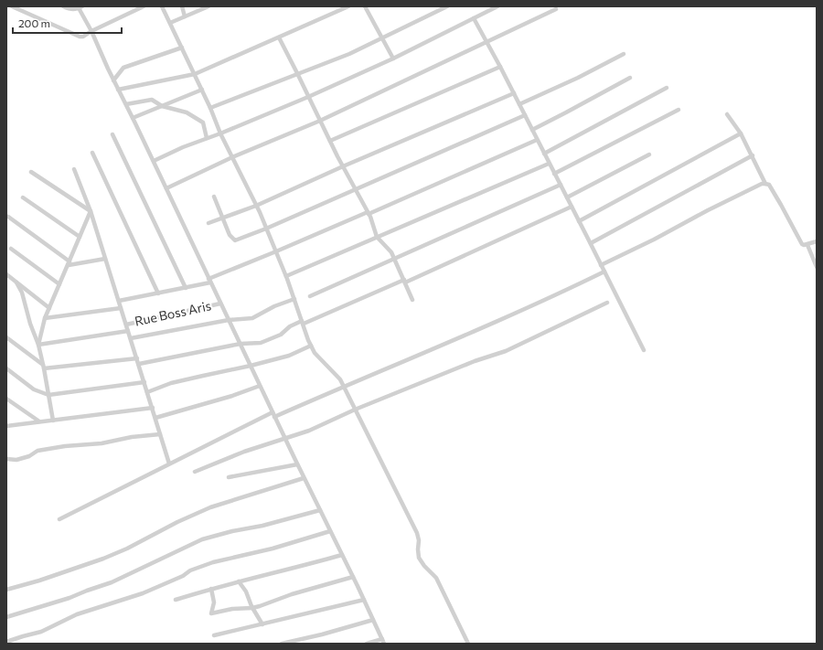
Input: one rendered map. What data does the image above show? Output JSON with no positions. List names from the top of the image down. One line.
{"streets":{"street":["Rue Boss Aris"]},"scale_bar":"200 m"}
